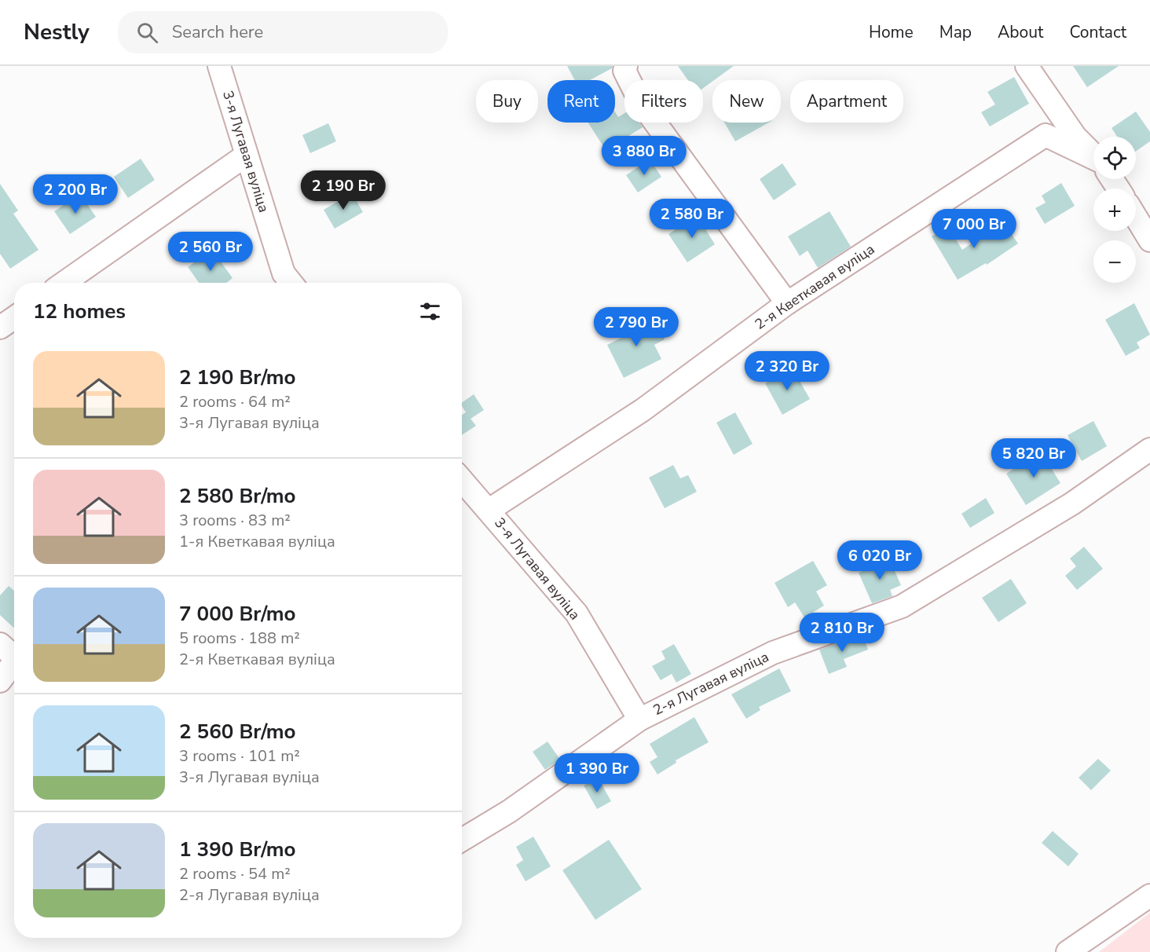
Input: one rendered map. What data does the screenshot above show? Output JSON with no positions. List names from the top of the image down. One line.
{"streets":{"street":["3-я Лугавая вуліца","2-я Кветкавая вуліца","2-я Лугавая вуліца"]},"crossings":[["3-я Лугавая вуліца","2-я Кветкавая вуліца"],["3-я Лугавая вуліца","2-я Лугавая вуліца"]],"page":{"header":"Nestly","search":"Search here","nav":["Home","Map","About","Contact"],"chip":["Buy","Rent","Filters","New","Apartment"],"price":["3 880 Br","2 190 Br","2 200 Br","2 580 Br","7 000 Br","2 560 Br","2 790 Br","2 320 Br","5 820 Br","6 020 Br","2 810 Br","1 390 Br"],"map_buttons":["+","−"],"heading":"12 homes","list":[{"name":"2 190 Br/mo","note":"2 rooms · 64 m² · 3-я Лугавая вуліца"},{"name":"2 580 Br/mo","note":"3 rooms · 83 m² · 1-я Кветкавая вуліца"},{"name":"7 000 Br/mo","note":"5 rooms · 188 m² · 2-я Кветкавая вуліца"},{"name":"2 560 Br/mo","note":"3 rooms · 101 m² · 3-я Лугавая вуліца"},{"name":"1 390 Br/mo","note":"2 rooms · 54 m² · 2-я Лугавая вуліца"}]}}
